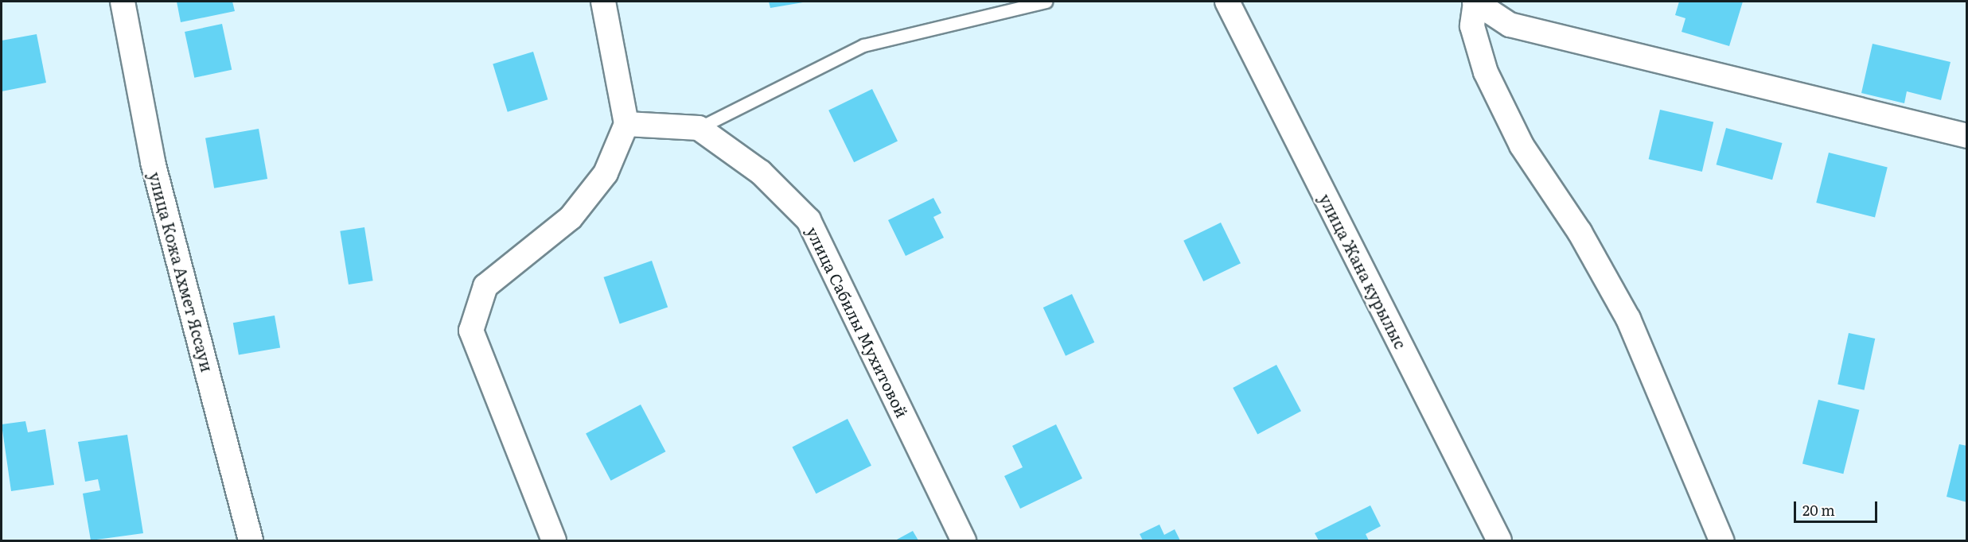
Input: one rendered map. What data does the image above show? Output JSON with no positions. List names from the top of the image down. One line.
{"streets":{"street":["улица Жана курылыс","улица Кожа Ахмет Яссауи","улица Сабилы Мухитовой"]},"scale_bar":"20 m"}
